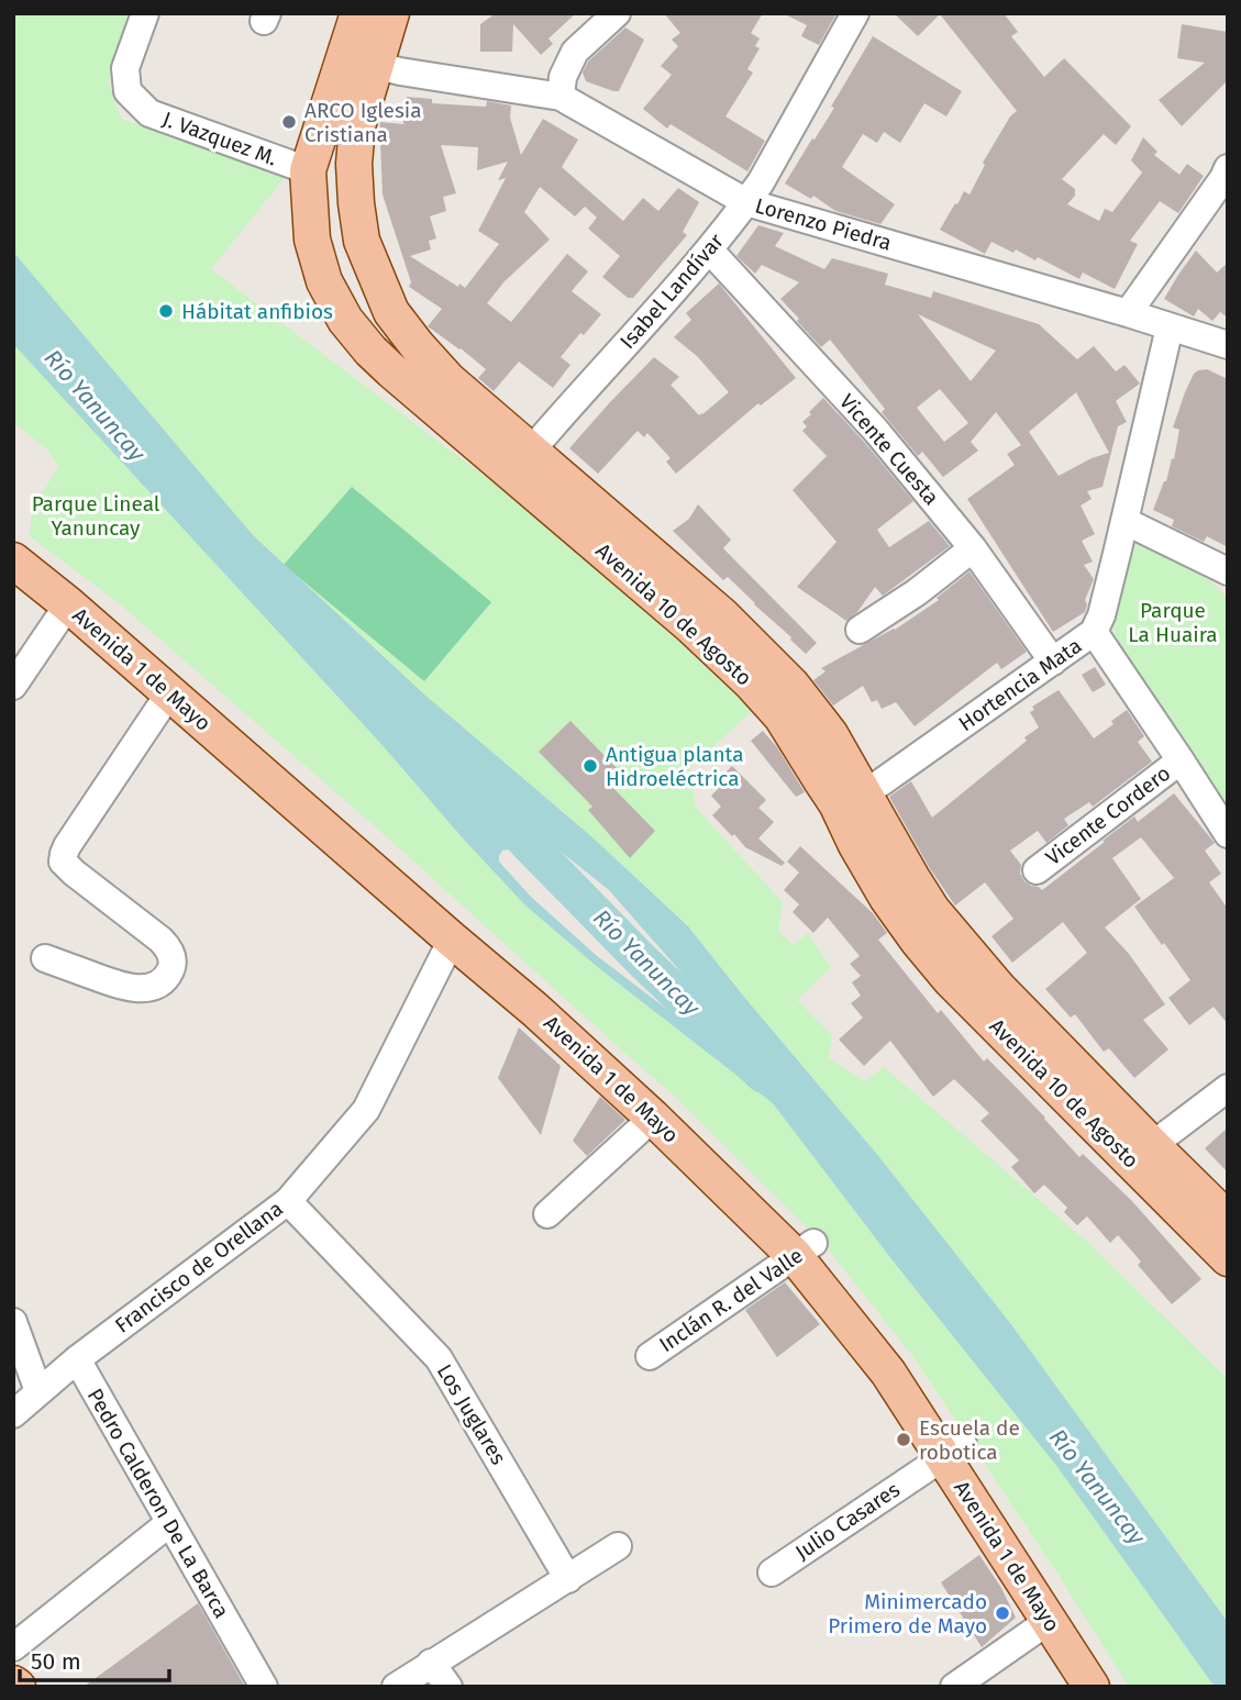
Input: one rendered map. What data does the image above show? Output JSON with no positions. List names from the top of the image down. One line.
{"streets":{"main road":["Avenida 10 de Agosto","Avenida 1 de Mayo"],"street":["J. Vazquez M.","Lorenzo Piedra","Isabel Landívar","Vicente Cuesta","Hortencia Mata","Vicente Cordero","Francisco de Orellana","Inclán R. del Valle","Los Juglares","Pedro Calderon De La Barca","Julio Casares"]},"crossings":[["J. Vazquez M.","Avenida 10 de Agosto"],["Lorenzo Piedra","Isabel Landívar"],["Lorenzo Piedra","Avenida 10 de Agosto"],["Lorenzo Piedra","Hortencia Mata"],["Isabel Landívar","Vicente Cuesta"],["Isabel Landívar","Avenida 10 de Agosto"],["Vicente Cuesta","Hortencia Mata"],["Avenida 10 de Agosto","Hortencia Mata"],["Avenida 1 de Mayo","Francisco de Orellana"],["Avenida 1 de Mayo","Inclán R. del Valle"],["Avenida 1 de Mayo","Julio Casares"],["Francisco de Orellana","Los Juglares"],["Francisco de Orellana","Pedro Calderon De La Barca"]],"water":["Río Yanuncay"],"parks":["Parque Lineal Yanuncay","Parque La Huaira"],"places":["ARCO Iglesia Cristiana","Hábitat anfibios","Antigua planta Hidroeléctrica","Escuela de robotica","Minimercado Primero de Mayo"],"scale_bar":"50 m"}
